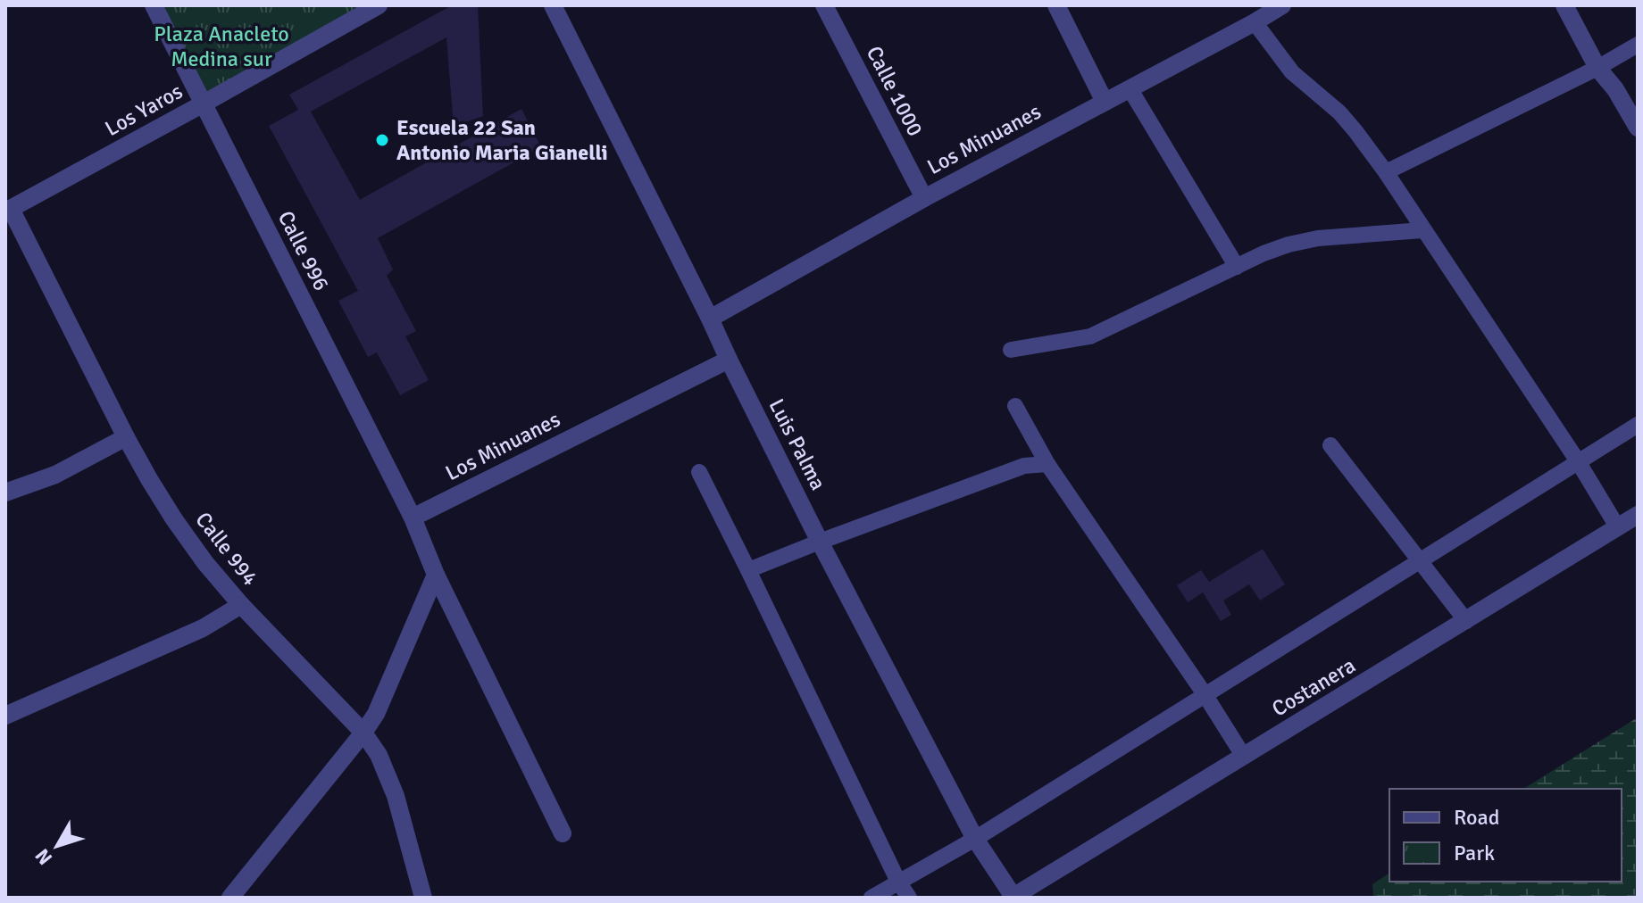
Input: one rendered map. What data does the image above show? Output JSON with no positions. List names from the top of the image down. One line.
{"streets":{"street":["Calle 1000","Los Yaros","Los Minuanes","Calle 996","Luis Palma","Calle 994","Costanera"]},"crossings":[["Calle 1000","Los Minuanes"],["Los Yaros","Calle 996"],["Los Yaros","Calle 994"],["Los Minuanes","Calle 996"],["Los Minuanes","Luis Palma"],["Luis Palma","Costanera"]],"parks":["Plaza Anacleto Medina sur"],"places":["Escuela 22 San Antonio Maria Gianelli"],"legend":["Road","Park"],"north":"bottom left"}
